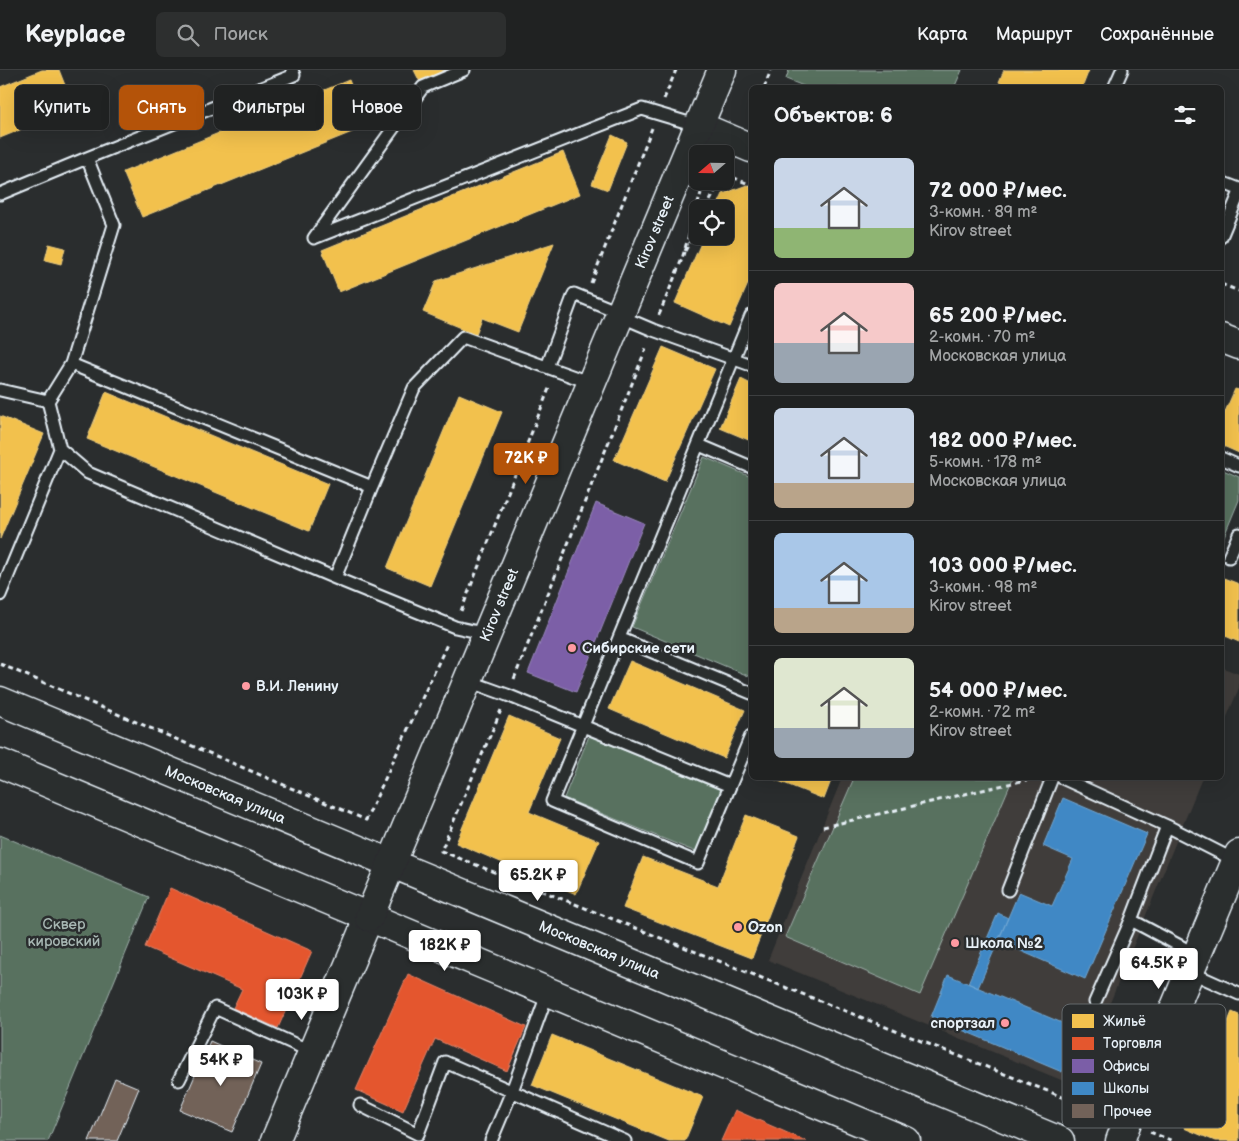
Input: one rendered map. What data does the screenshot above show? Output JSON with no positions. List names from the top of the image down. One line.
{"streets":{"main road":["Kirov street","Московская улица"]},"crossings":[["Kirov street","Московская улица"]],"parks":["Сквер кировский"],"places":["Сибирские сети","В.И. Ленину","Ozon","Школа №2","спортзал"],"legend":["Жильё","Торговля","Офисы","Школы","Прочее"],"north":"left","page":{"header":"Keyplace","search":"Поиск","nav":["Карта","Маршрут","Сохранённые"],"chip":["Купить","Снять","Фильтры","Новое"],"heading":"Объектов: 6","list":[{"name":"72 000 ₽/мес.","note":"3-комн. · 89 m² · Kirov street"},{"name":"65 200 ₽/мес.","note":"2-комн. · 70 m² · Московская улица"},{"name":"182 000 ₽/мес.","note":"5-комн. · 178 m² · Московская улица"},{"name":"103 000 ₽/мес.","note":"3-комн. · 98 m² · Kirov street"},{"name":"54 000 ₽/мес.","note":"2-комн. · 72 m² · Kirov street"}],"price":["72K ₽","65.2K ₽","182K ₽","64.5K ₽","103K ₽","54K ₽"]}}
